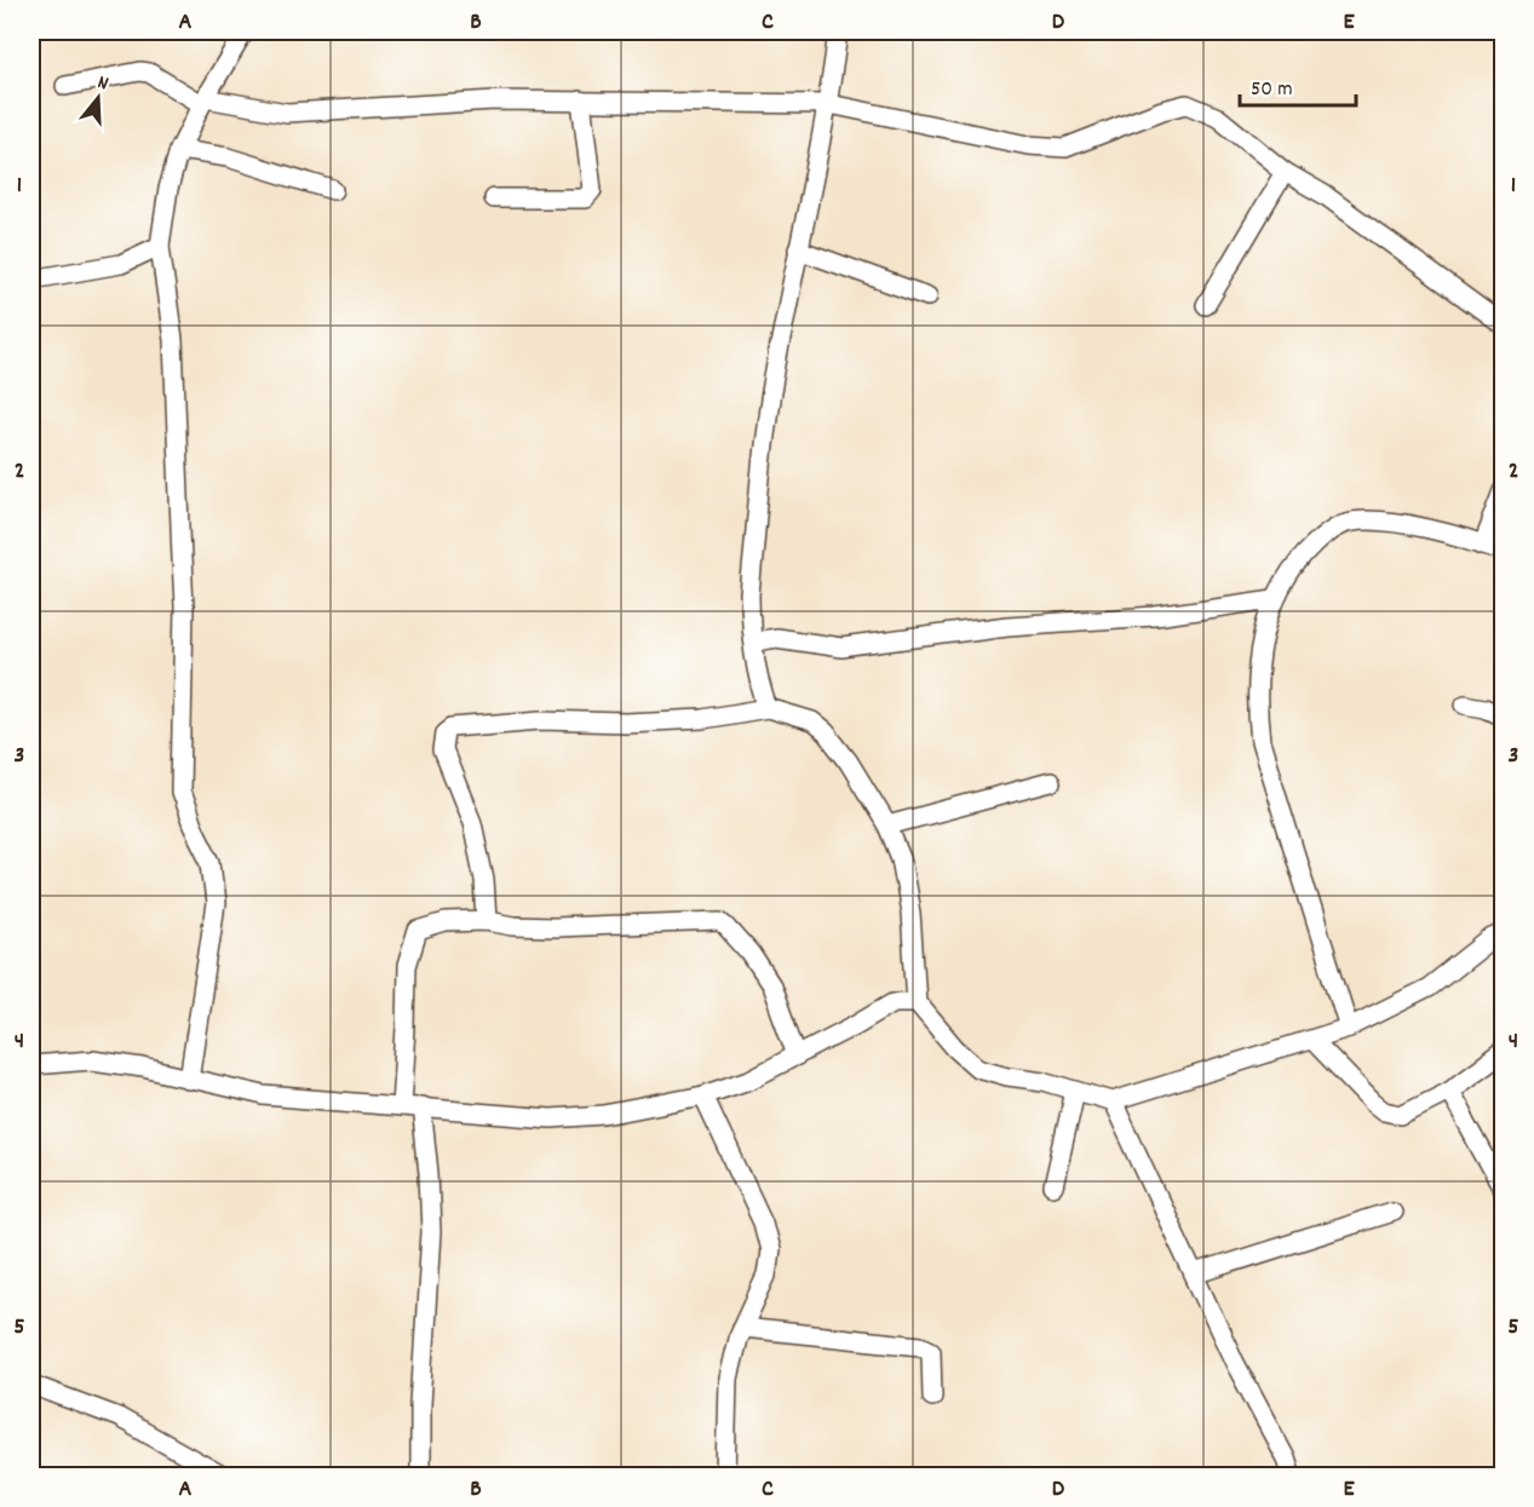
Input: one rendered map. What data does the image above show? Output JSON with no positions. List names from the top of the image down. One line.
{"scale_bar":"50 m","north":"top","grid":{"columns":["A","B","C","D","E"],"rows":["1","2","3","4","5"]}}
